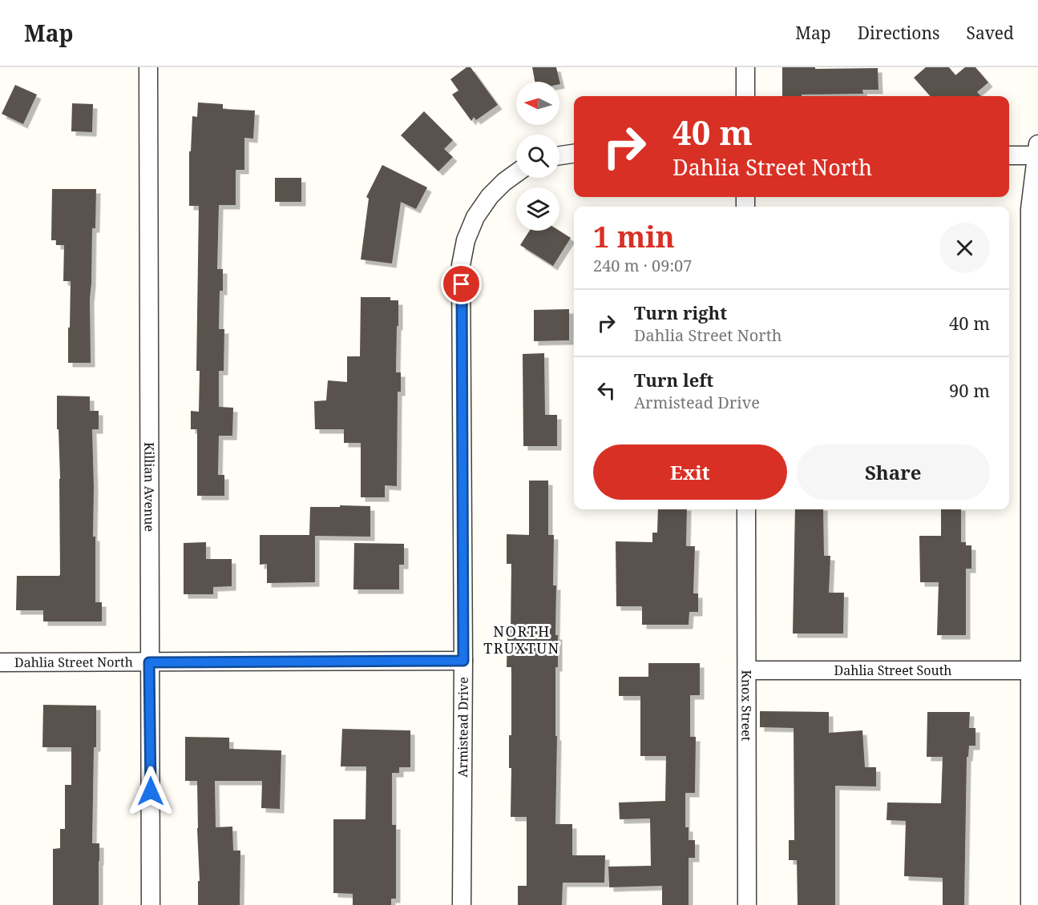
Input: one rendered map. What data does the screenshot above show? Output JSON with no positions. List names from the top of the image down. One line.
{"streets":{"street":["Killian Avenue","Dahlia Street North","Dahlia Street South","Knox Street","Armistead Drive"]},"crossings":[["Killian Avenue","Dahlia Street North"],["Dahlia Street North","Armistead Drive"],["Dahlia Street South","Knox Street"]],"districts":["NORTH TRUXTUN"],"north":"left","page":{"header":"Map","nav":["Map","Directions","Saved"],"turn":["40 m","Dahlia Street North"],"heading":["1 min","240 m · 09:07"],"list":[{"name":"Turn right","note":"Dahlia Street North","value":"40 m"},{"name":"Turn left","note":"Armistead Drive","value":"90 m"}],"buttons":["Exit","Share"]}}
